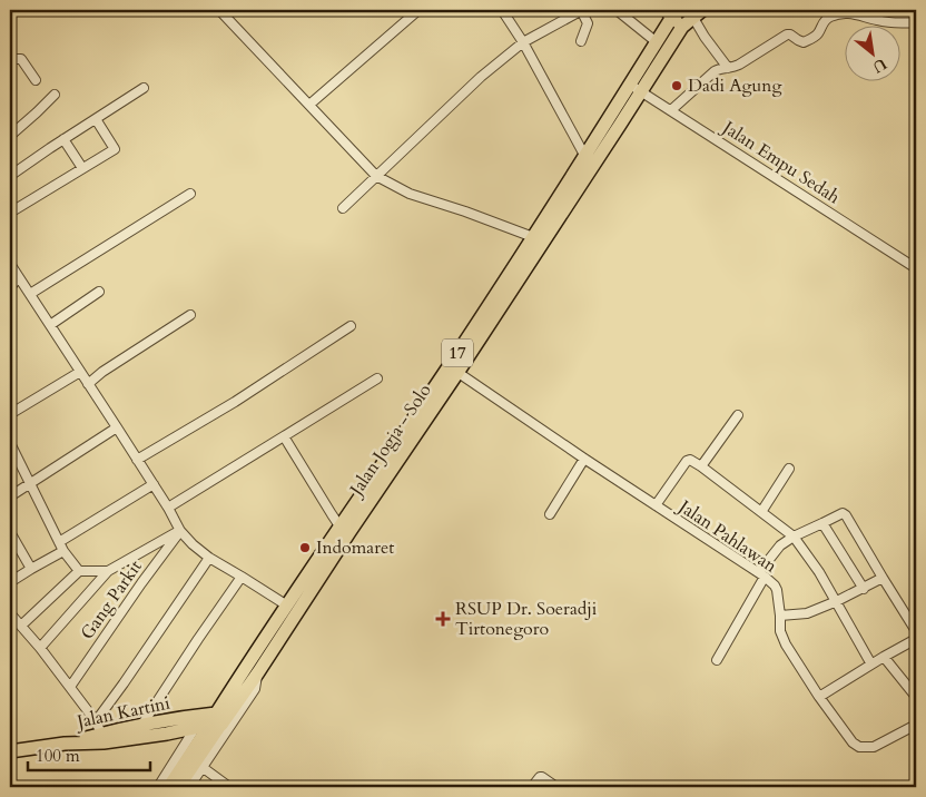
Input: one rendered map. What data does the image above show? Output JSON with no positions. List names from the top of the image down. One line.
{"streets":{"highway":["17","Jalan Jogja - Solo","Jalan Kartini"],"street":["Jalan Empu Sedah","Jalan Pahlawan","Gang Parkit"]},"crossings":[["Jalan Empu Sedah","Jalan Jogja - Solo"],["Jalan Jogja - Solo","Jalan Pahlawan"]],"places":{"other":["Dadi Agung","Indomaret"],"health":["RSUP Dr. Soeradji Tirtonegoro"]},"scale_bar":"100 m","north":"bottom right"}
